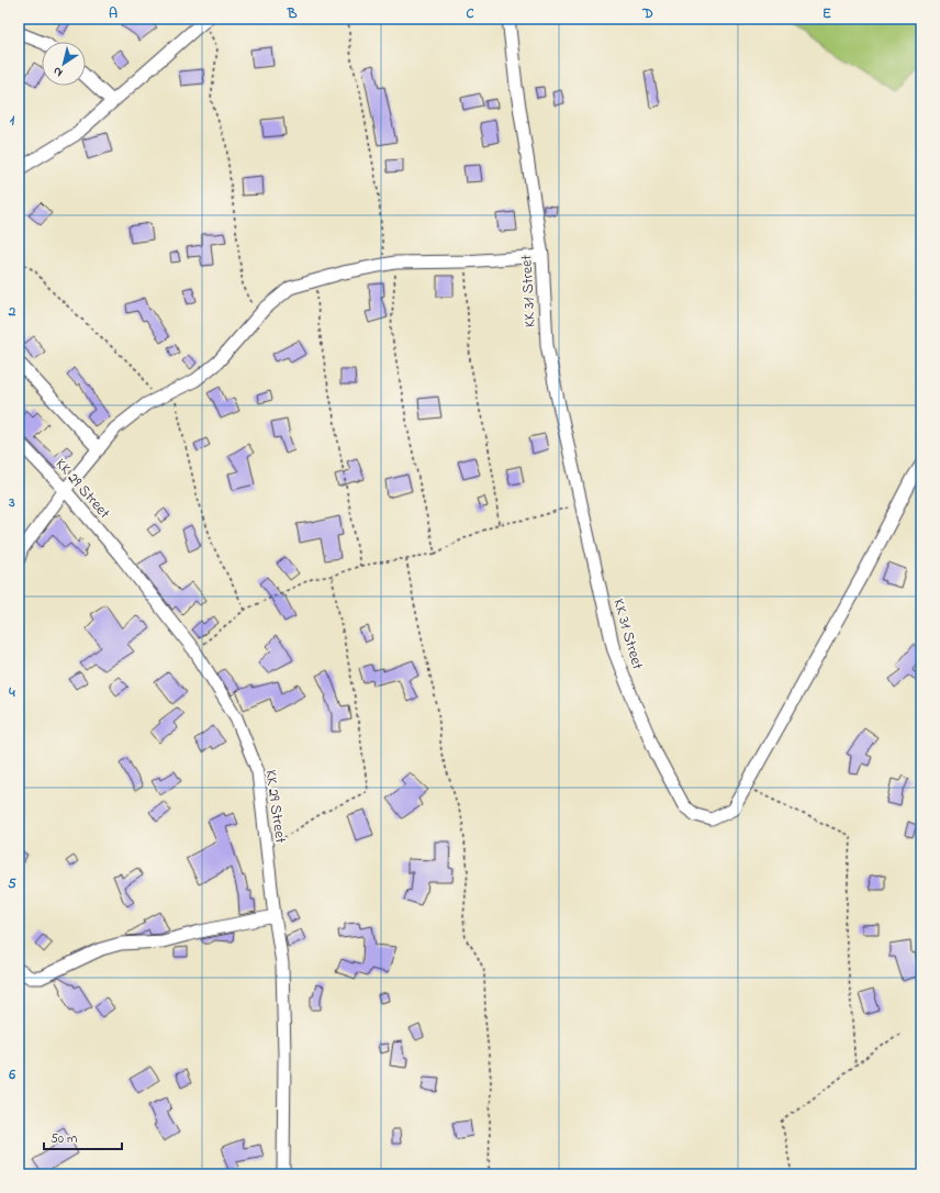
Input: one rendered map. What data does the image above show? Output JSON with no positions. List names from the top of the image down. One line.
{"streets":{"street":["KK 31 Street","KK 29 Street"]},"scale_bar":"50 m","north":"bottom left","grid":{"columns":["A","B","C","D","E"],"rows":["1","2","3","4","5","6"]}}
